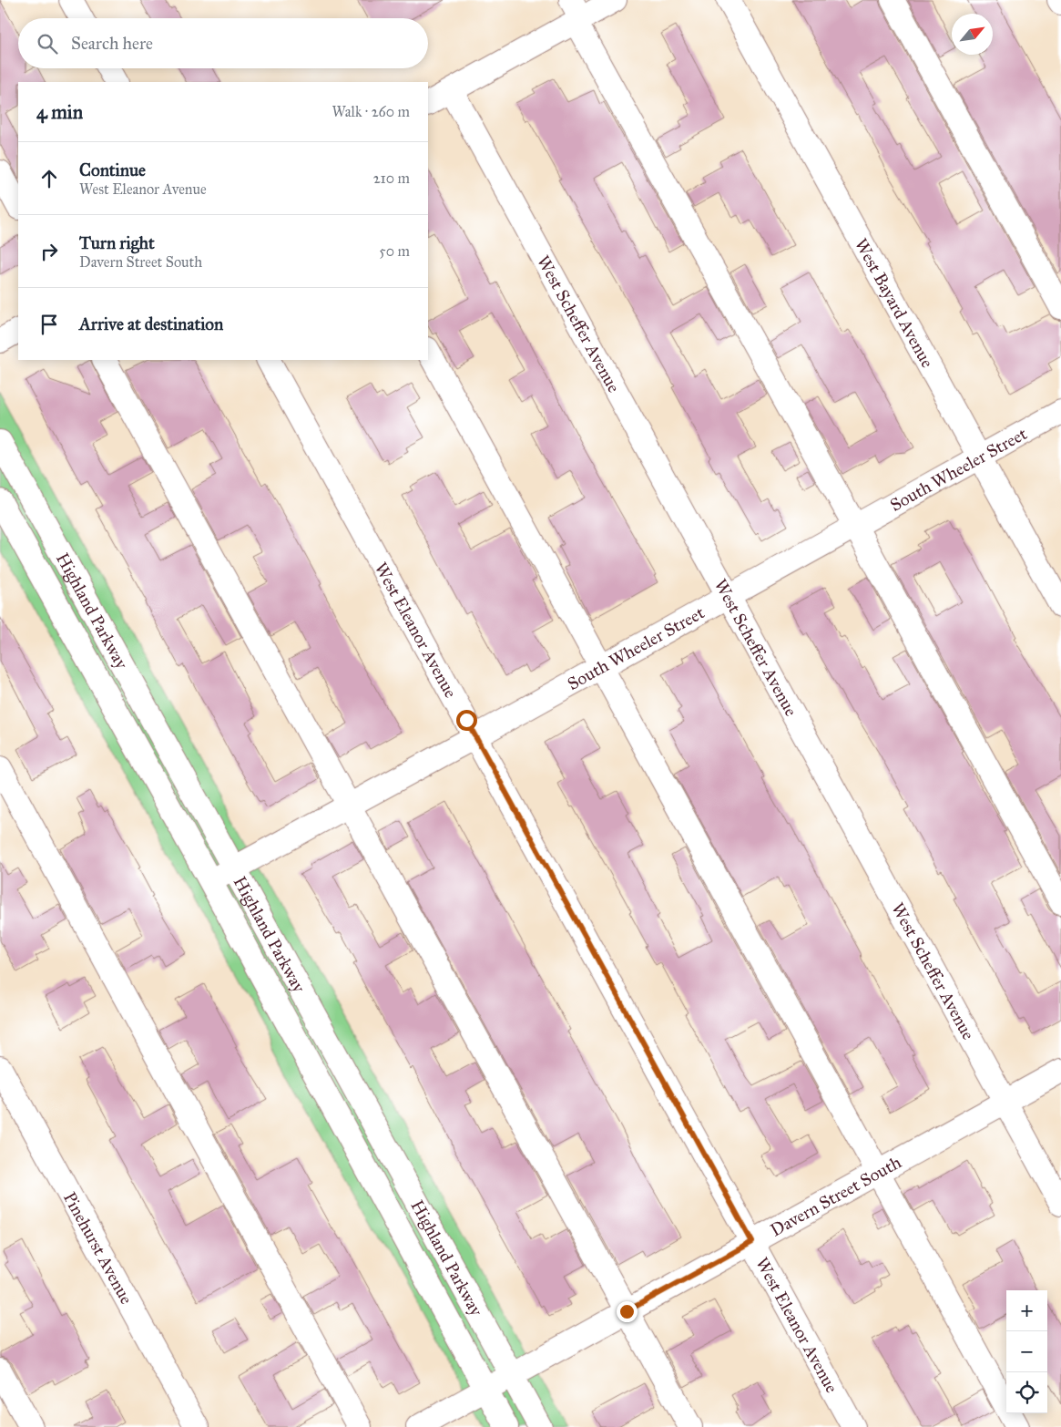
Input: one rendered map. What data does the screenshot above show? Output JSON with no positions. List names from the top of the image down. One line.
{"streets":{"street":["West Bayard Avenue","West Scheffer Avenue","South Wheeler Street","Highland Parkway","West Eleanor Avenue","Davern Street South","Pinehurst Avenue"]},"crossings":[["West Bayard Avenue","South Wheeler Street"],["West Scheffer Avenue","South Wheeler Street"],["West Scheffer Avenue","Davern Street South"],["South Wheeler Street","Highland Parkway"],["South Wheeler Street","West Eleanor Avenue"],["Highland Parkway","Davern Street South"],["West Eleanor Avenue","Davern Street South"]],"north":"top right","page":{"search":"Search here","heading":["4 min","Walk · 260 m"],"list":[["Continue","West Eleanor Avenue","210 m"],["Turn right","Davern Street South","50 m"],"Arrive at destination"],"map_buttons":["+","−"]}}
